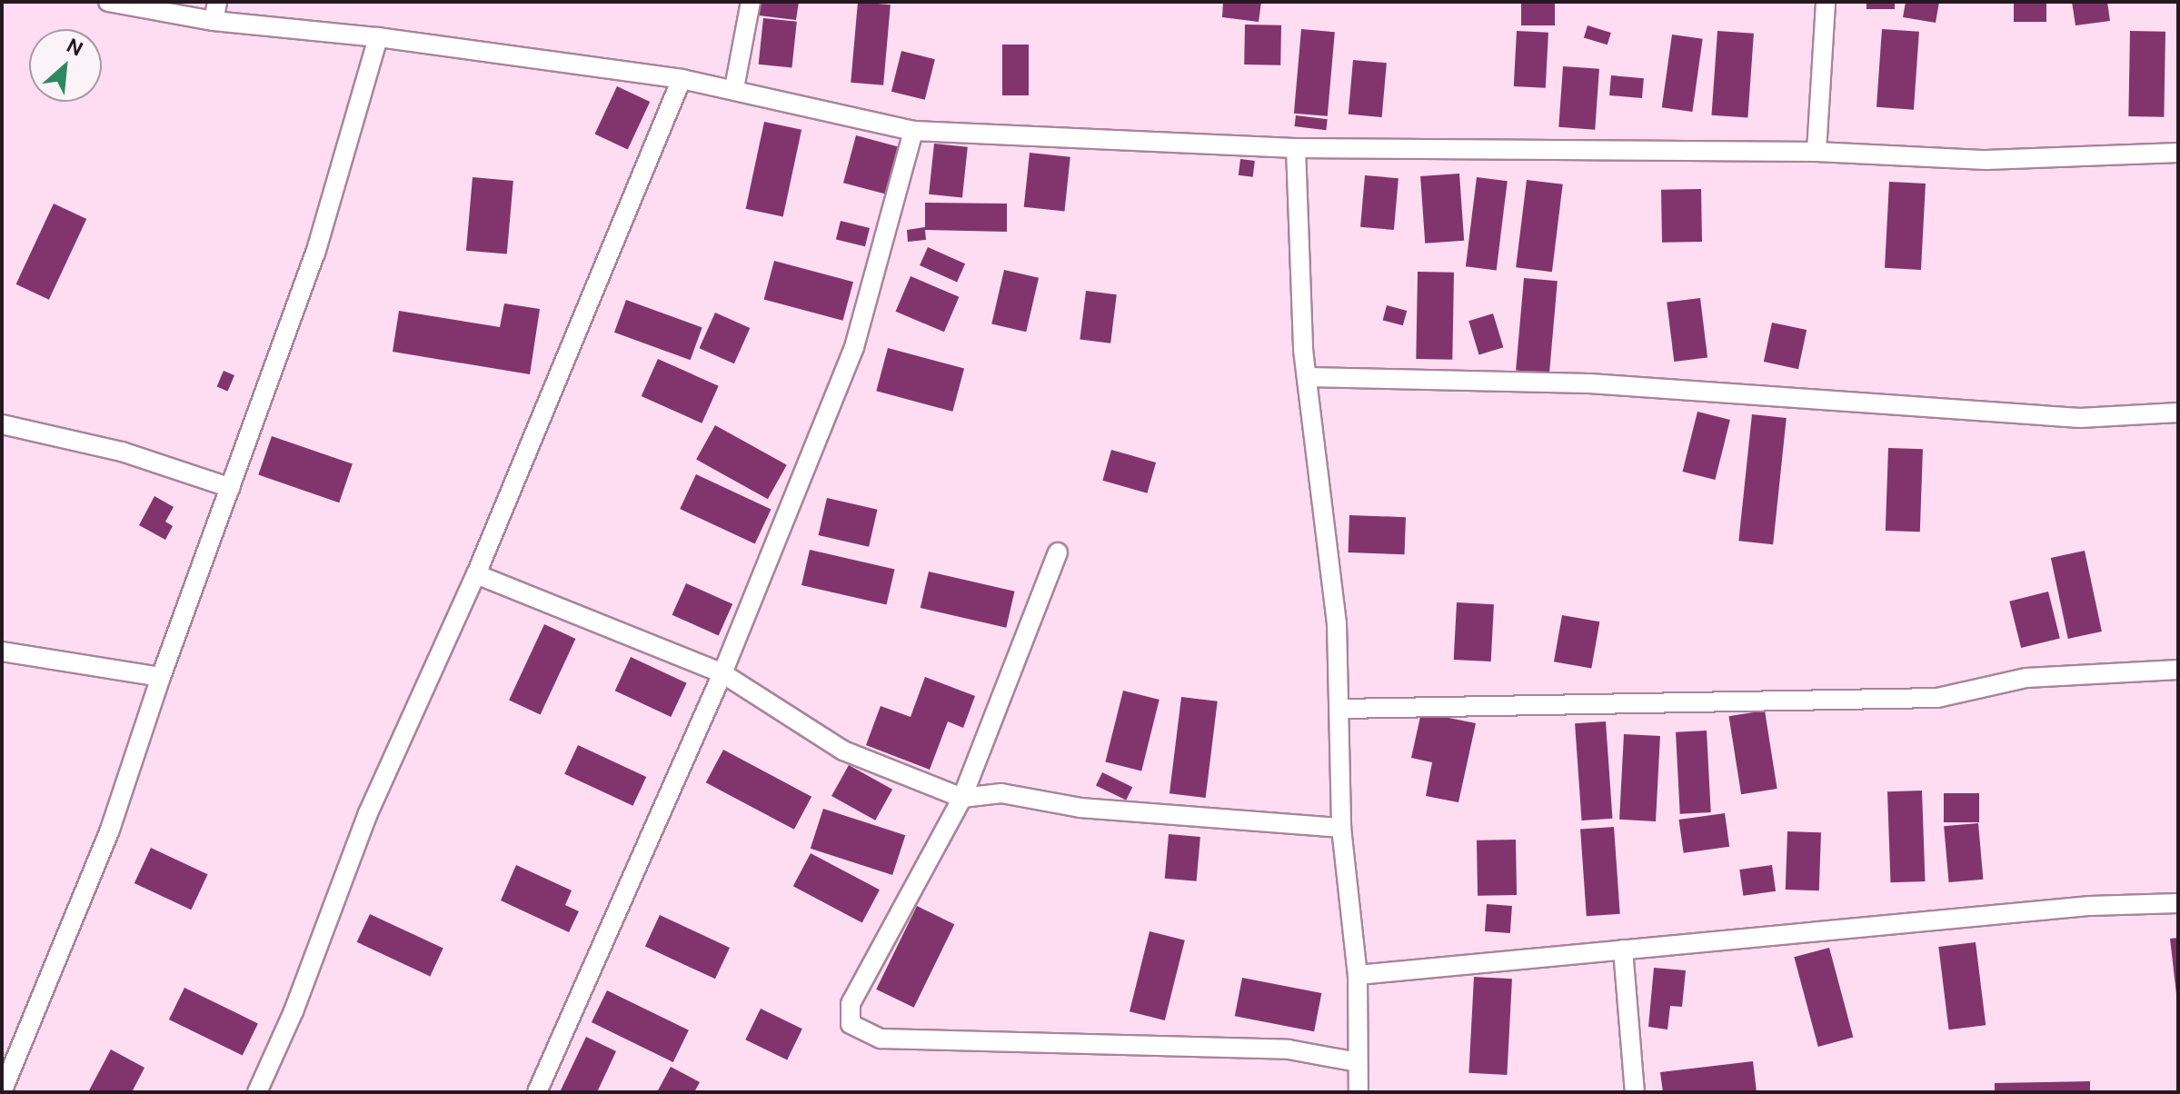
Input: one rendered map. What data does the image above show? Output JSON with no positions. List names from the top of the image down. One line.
{"north":"top right"}
